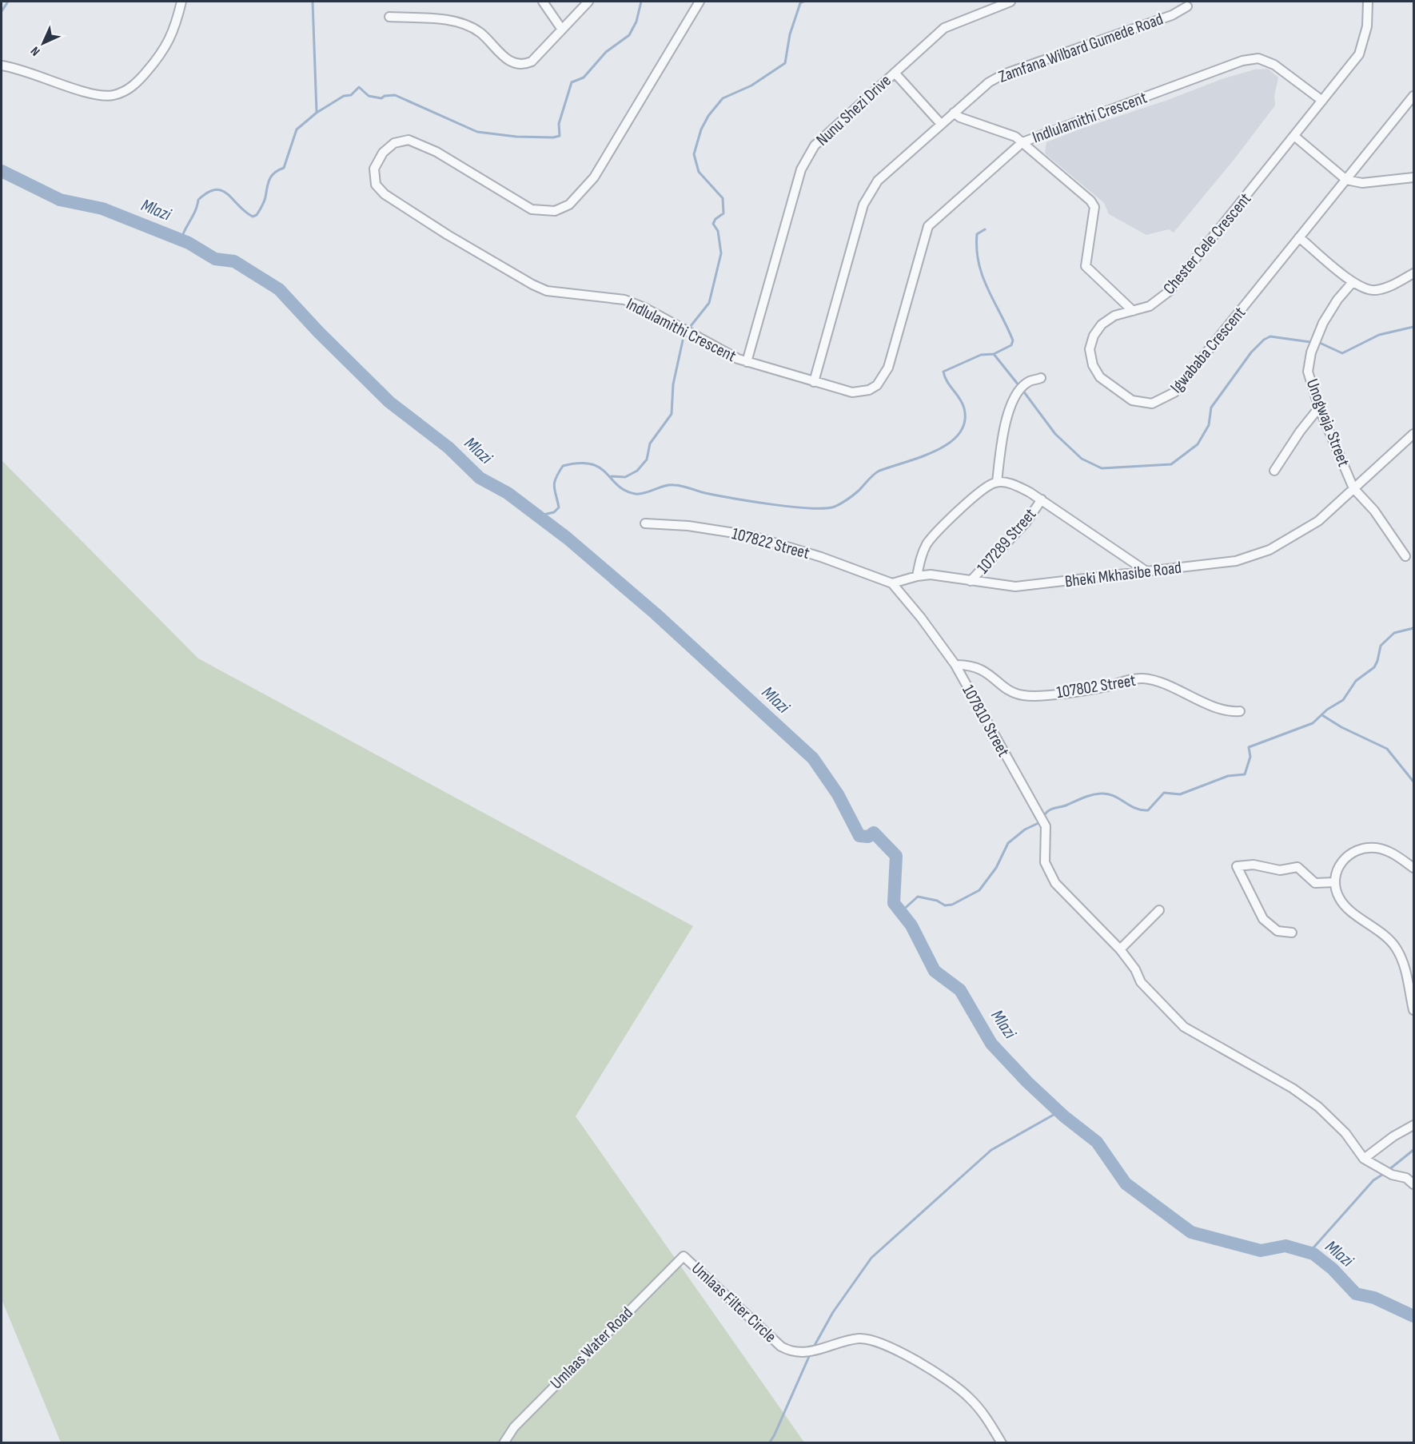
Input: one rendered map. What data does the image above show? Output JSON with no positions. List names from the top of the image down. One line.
{"streets":{"street":["Zamfana Wilbard Gumede Road","Nunu Shezi Drive","Indlulamithi Crescent","Chester Cele Crescent","Igwababa Crescent","Unogwaja Street","107289 Street","107822 Street","Bheki Mkhasibe Road","107802 Street","107810 Street","Umlaas Filter Circle","Umlaas Water Road"]},"crossings":[["Zamfana Wilbard Gumede Road","Indlulamithi Crescent"],["Nunu Shezi Drive","Indlulamithi Crescent"],["Indlulamithi Crescent","Chester Cele Crescent"],["Chester Cele Crescent","Igwababa Crescent"],["Unogwaja Street","Bheki Mkhasibe Road"],["107289 Street","Bheki Mkhasibe Road"],["107822 Street","Bheki Mkhasibe Road"],["107822 Street","107810 Street"],["Bheki Mkhasibe Road","107810 Street"],["107802 Street","107810 Street"],["Umlaas Filter Circle","Umlaas Water Road"]],"water":["Mlazi"],"north":"bottom left"}
